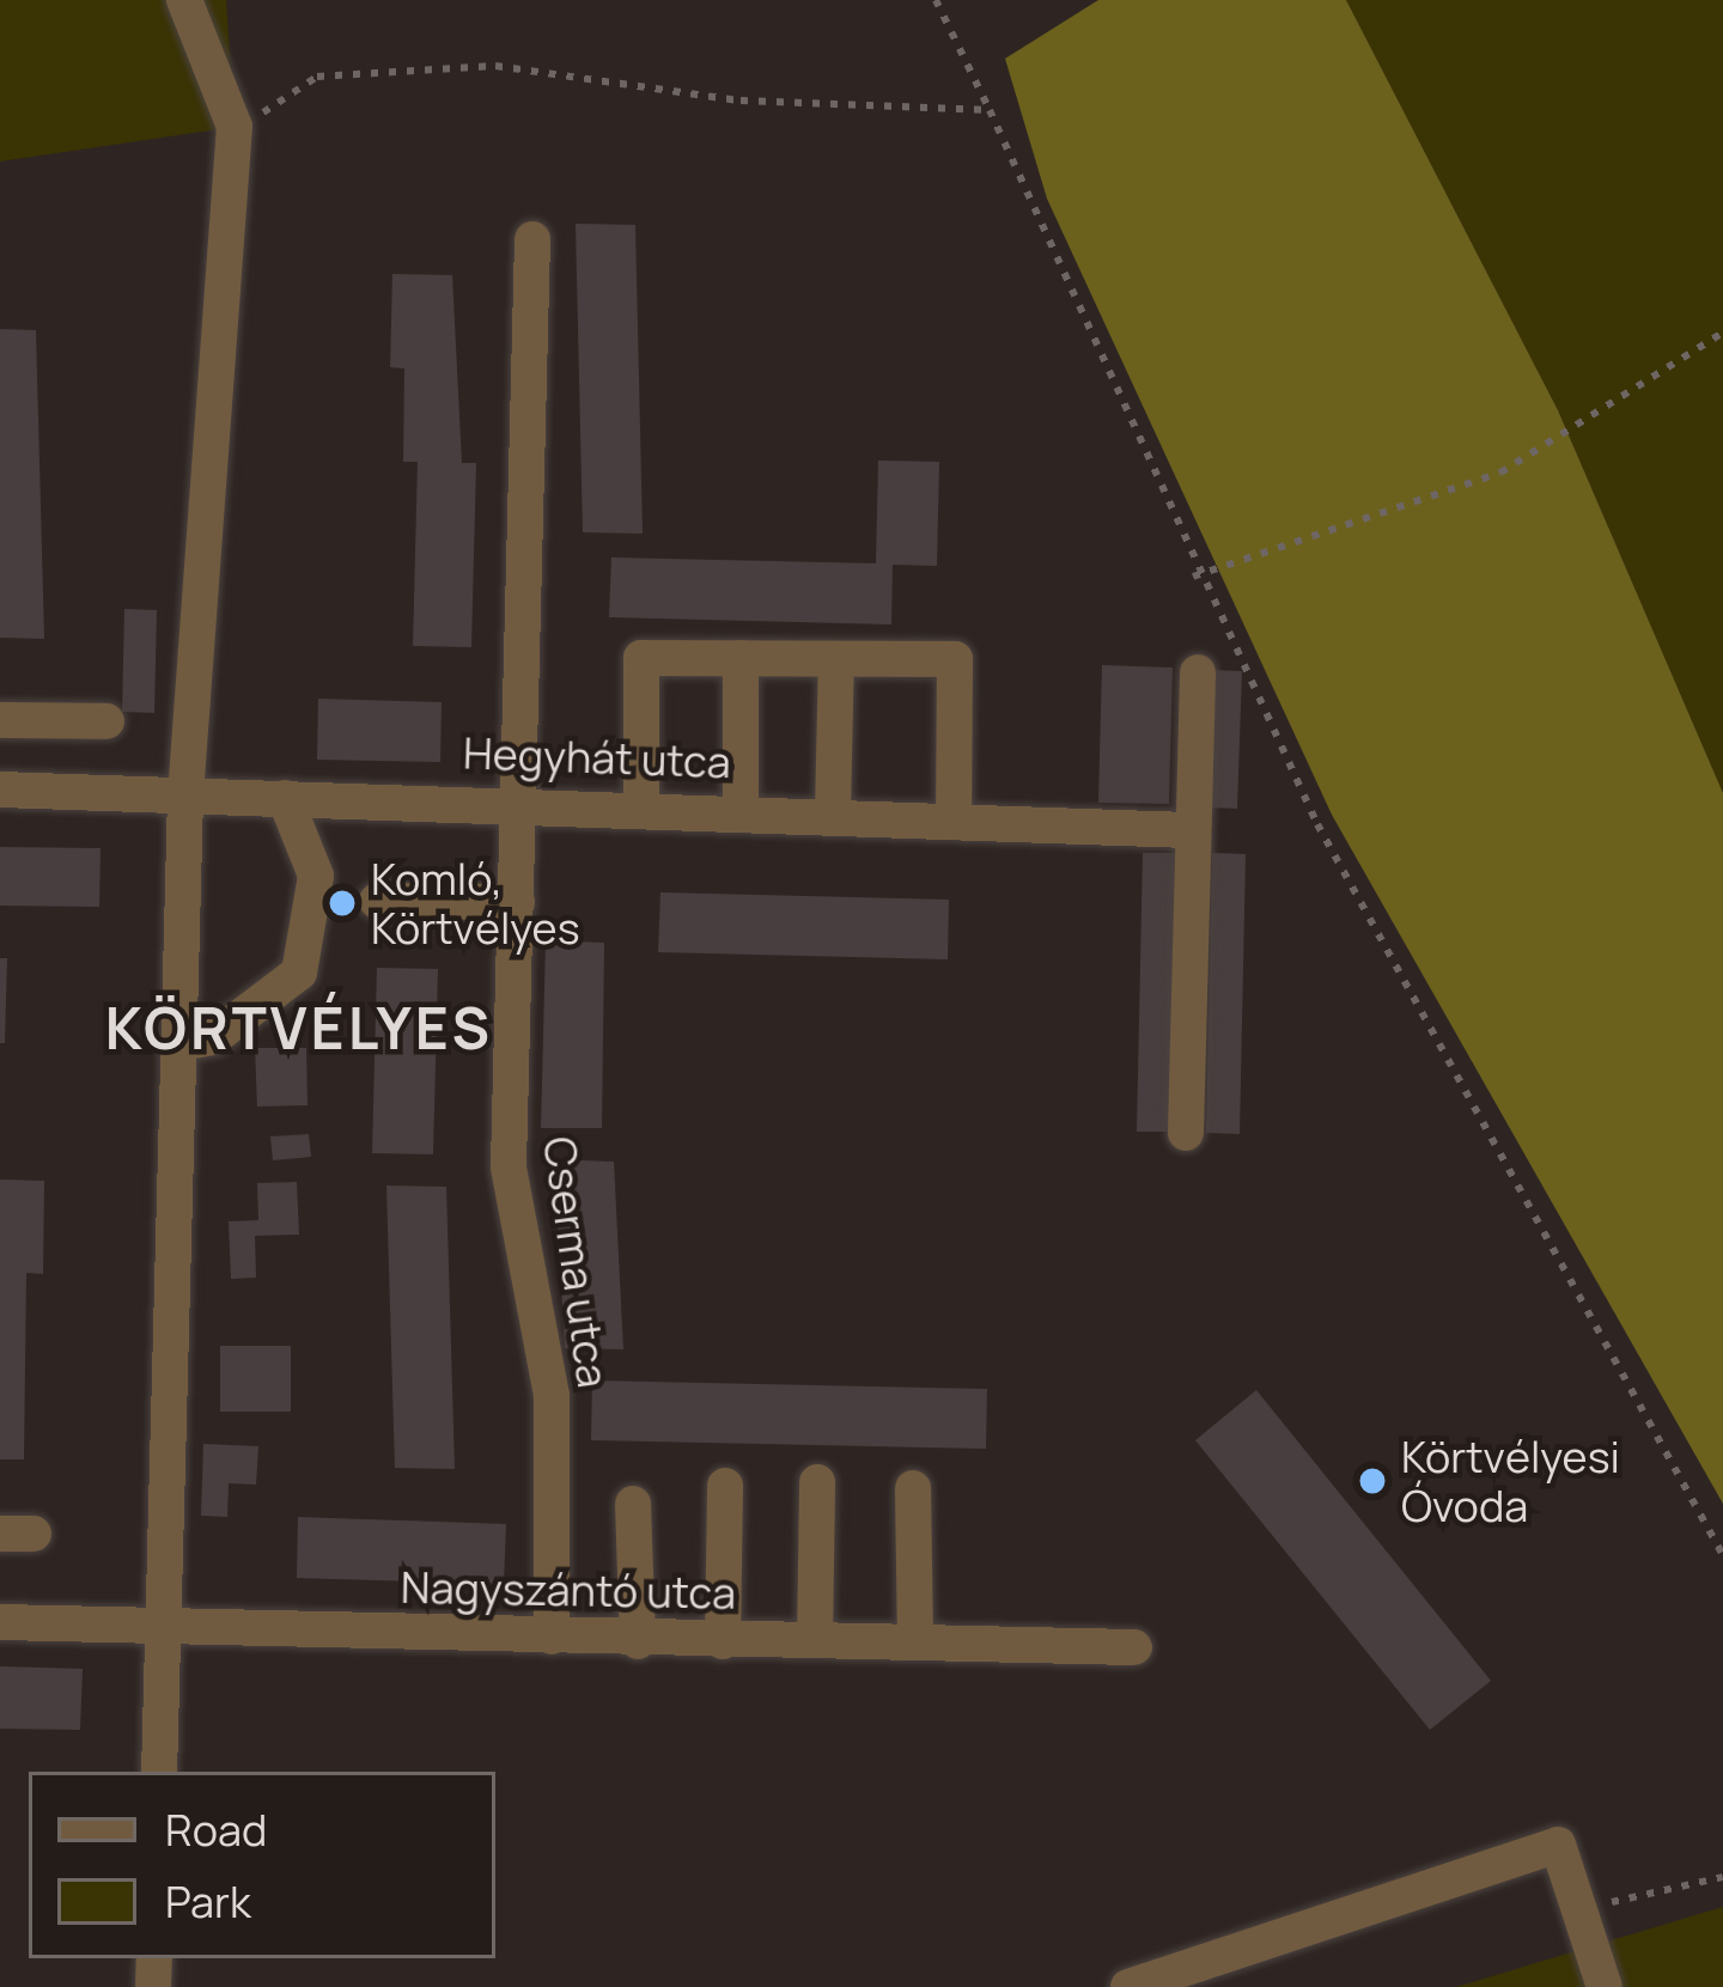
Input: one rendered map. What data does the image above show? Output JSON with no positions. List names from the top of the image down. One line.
{"streets":{"street":["Hegyhát utca","Cserma utca","Nagyszántó utca"]},"crossings":[["Hegyhát utca","Cserma utca"],["Cserma utca","Nagyszántó utca"]],"districts":["KÖRTVÉLYES"],"places":["Komló, Körtvélyes","Körtvélyesi Óvoda"],"legend":["Road","Park"]}
